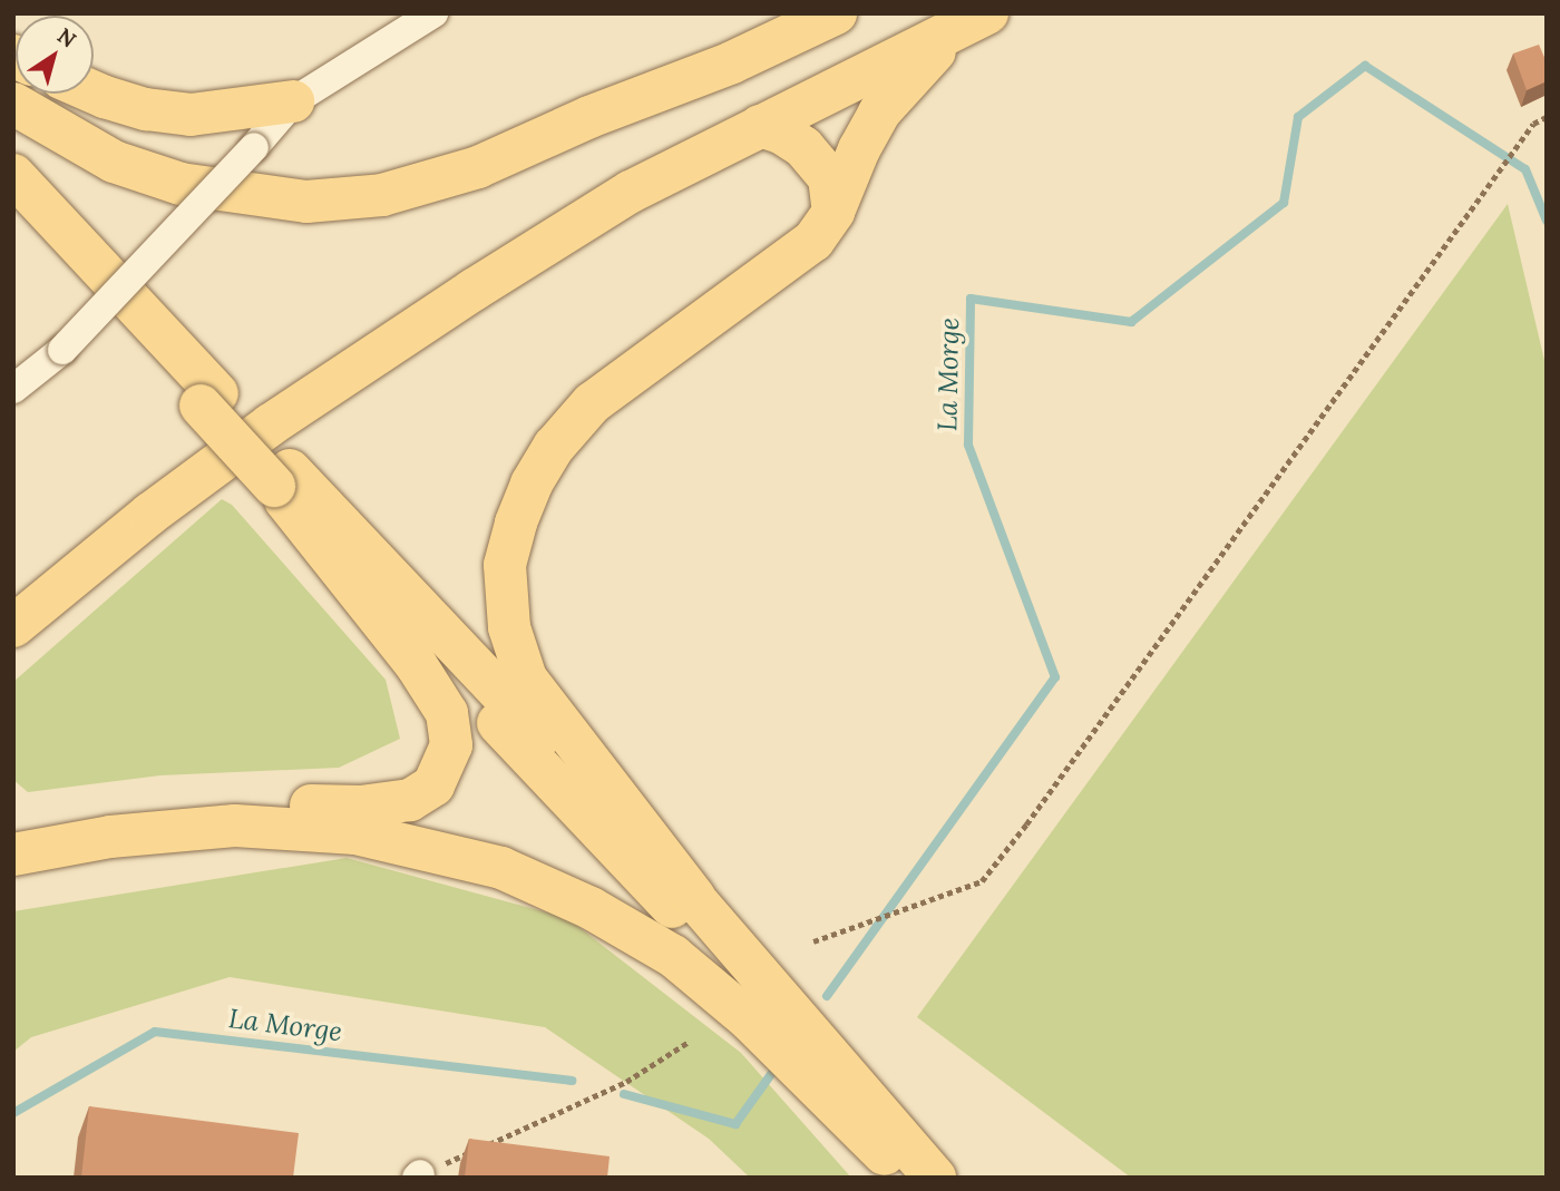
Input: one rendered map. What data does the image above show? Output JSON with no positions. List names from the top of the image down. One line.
{"water":["La Morge"],"north":"top right"}
